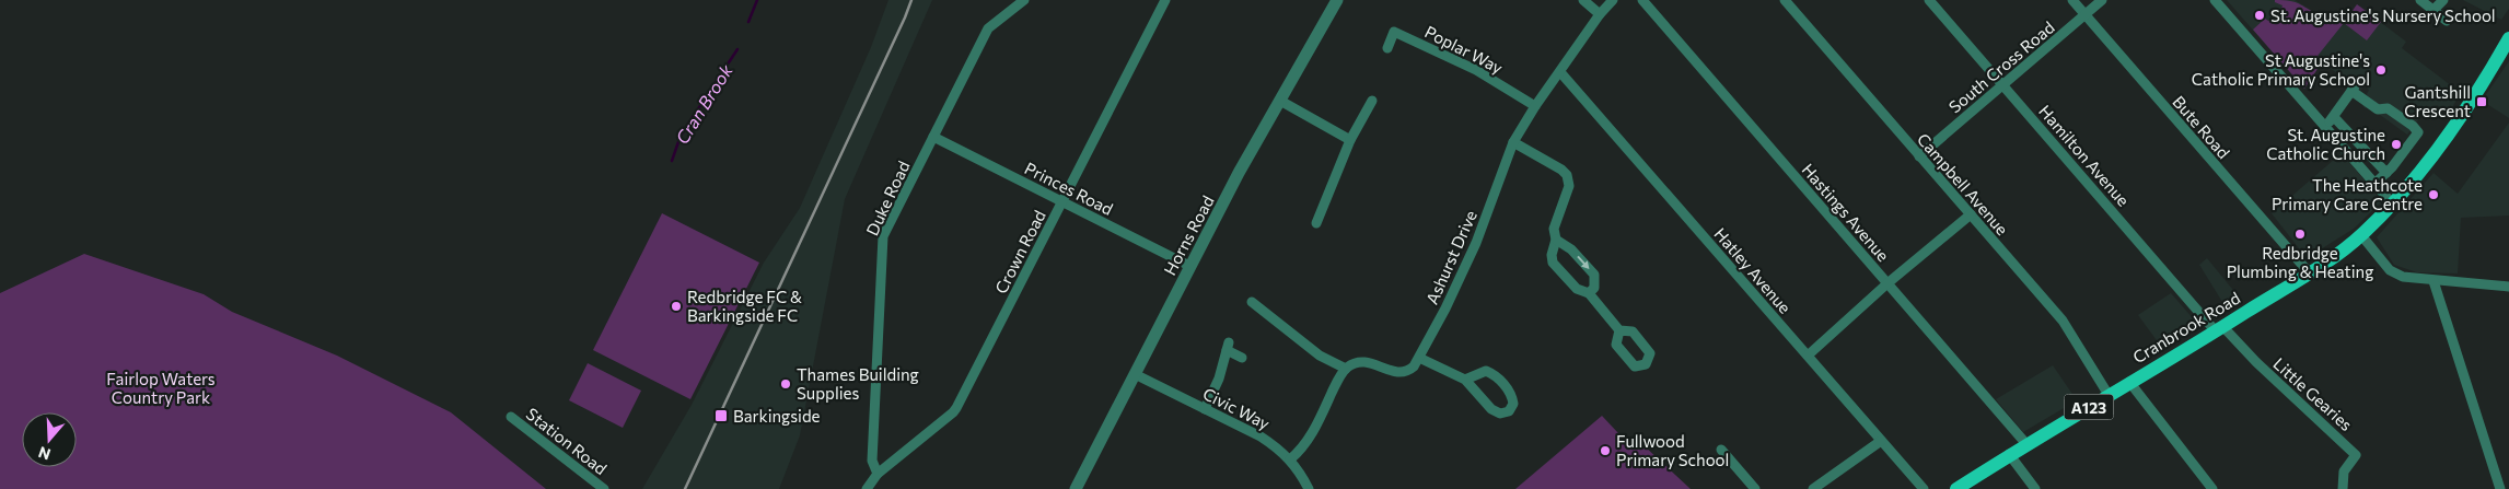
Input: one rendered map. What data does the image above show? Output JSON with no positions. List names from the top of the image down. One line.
{"streets":{"main road":["Cranbrook Road","A123"],"street":["Poplar Way","South Cross Road","Bute Road","Hamilton Avenue","Campbell Avenue","Princes Road","Duke Road","Hastings Avenue","Horns Road","Crown Road","Ashurst Drive","Hatley Avenue","Little Gearies","Civic Way","Station Road"]},"crossings":[["Poplar Way","Ashurst Drive"],["South Cross Road","Bute Road"],["South Cross Road","Hamilton Avenue"],["South Cross Road","Campbell Avenue"],["Bute Road","Cranbrook Road"],["Hamilton Avenue","Cranbrook Road"],["Hamilton Avenue","Little Gearies"],["Campbell Avenue","Cranbrook Road"],["Princes Road","Duke Road"],["Princes Road","Horns Road"],["Princes Road","Crown Road"],["Duke Road","Crown Road"],["Hastings Avenue","Cranbrook Road"],["Horns Road","Civic Way"],["Ashurst Drive","Hatley Avenue"],["Cranbrook Road","Little Gearies"]],"water":["Cran Brook"],"parks":["Fairlop Waters Country Park"],"places":{"other":["St. Augustine's Nursery School","St Augustine's Catholic Primary School","St. Augustine Catholic Church","The Heathcote Primary Care Centre","Redbridge Plumbing & Heating","Redbridge FC & Barkingside FC","Thames Building Supplies","Fullwood Primary School"],"transit":["Gantshill Crescent","Barkingside"]},"north":"bottom"}
